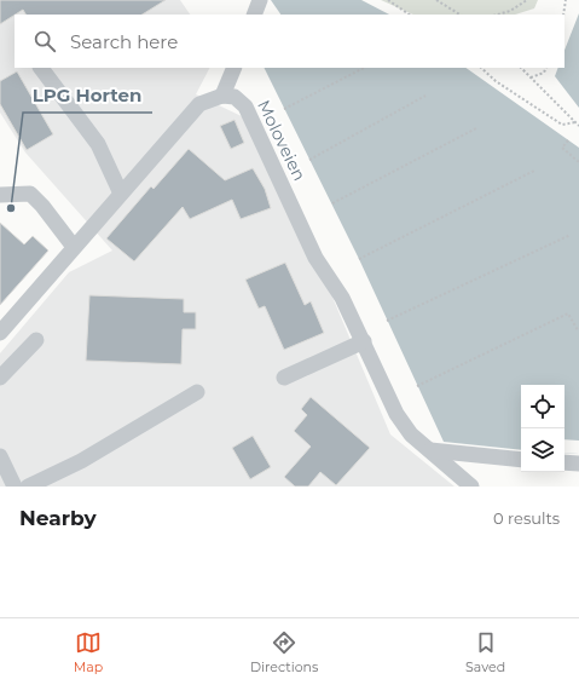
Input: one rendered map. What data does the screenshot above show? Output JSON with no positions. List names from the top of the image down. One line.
{"streets":{"street":["Moloveien"]},"places":["LPG Horten"],"page":{"search":"Search here","heading":["Nearby","0 results"],"nav":["Map","Directions","Saved"]}}
